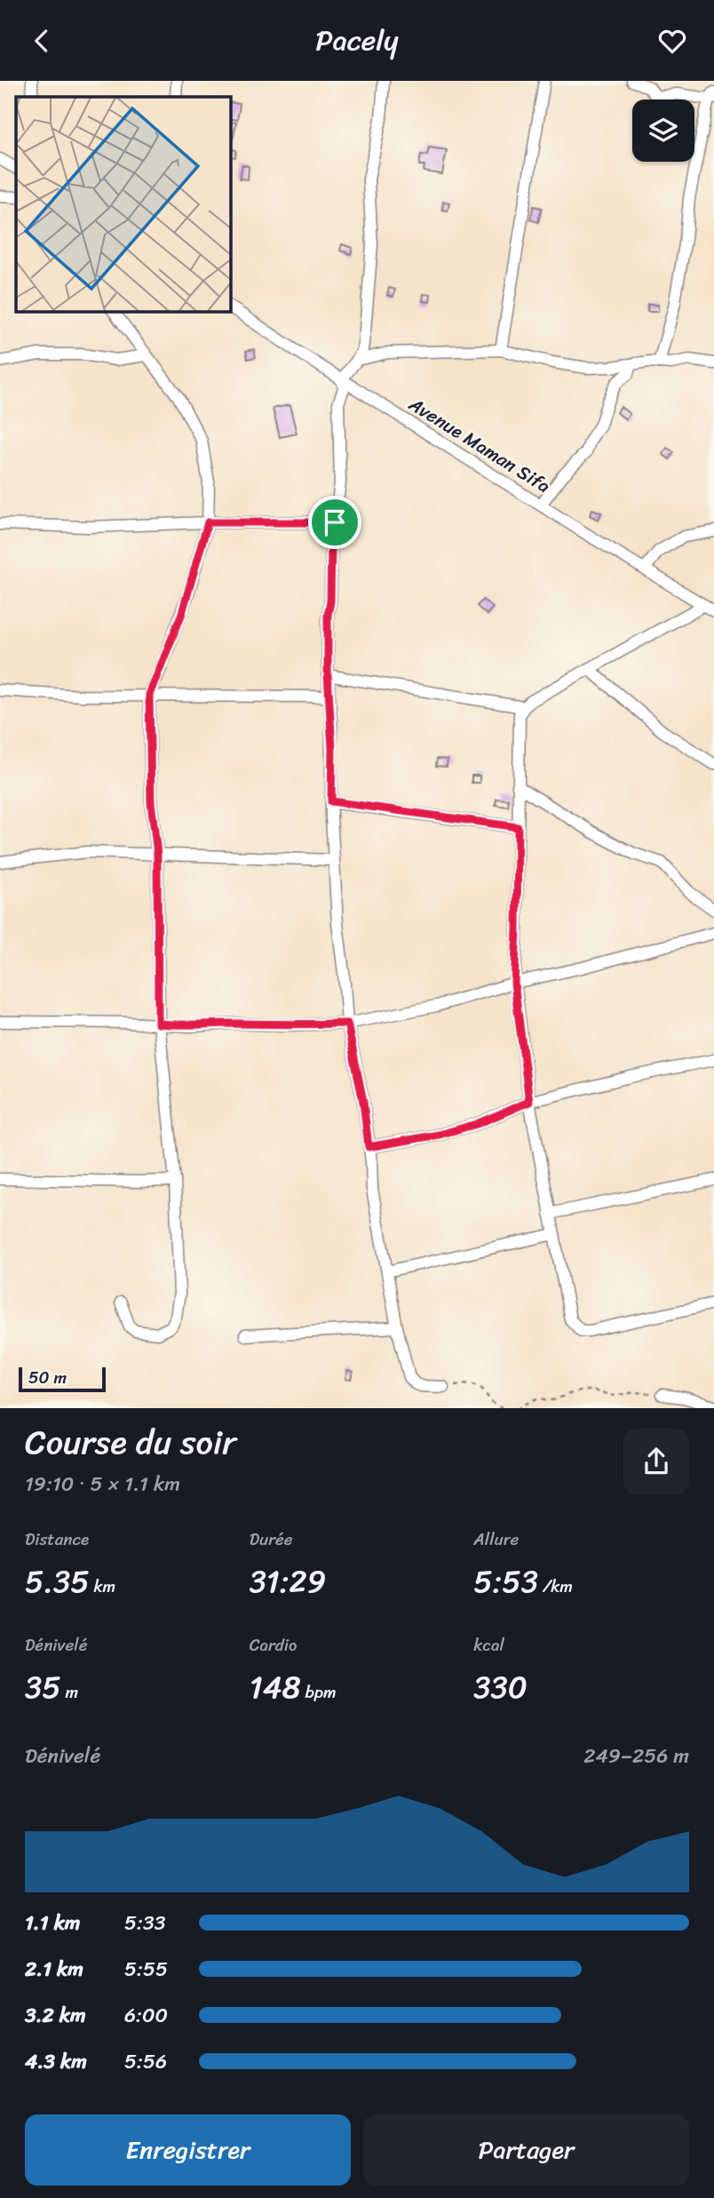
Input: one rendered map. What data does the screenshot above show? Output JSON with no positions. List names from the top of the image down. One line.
{"streets":{"street":["Avenue Maman Sifa"]},"scale_bar":"50 m","page":{"header":"Pacely","scale":"50 m","heading":["Course du soir","19:10 · 5 × 1.1 km"],"stats":[["Distance","5.35 km"],["Durée","31:29"],["Allure","5:53 /km"],["Dénivelé","35 m"],["Cardio","148 bpm"],["kcal","330"]],"chart":["Dénivelé","249–256 m"],"list":[{"name":"1.1 km","note":"5:33"},{"name":"2.1 km","note":"5:55"},{"name":"3.2 km","note":"6:00"},{"name":"4.3 km","note":"5:56"}],"buttons":["Enregistrer","Partager"]}}
